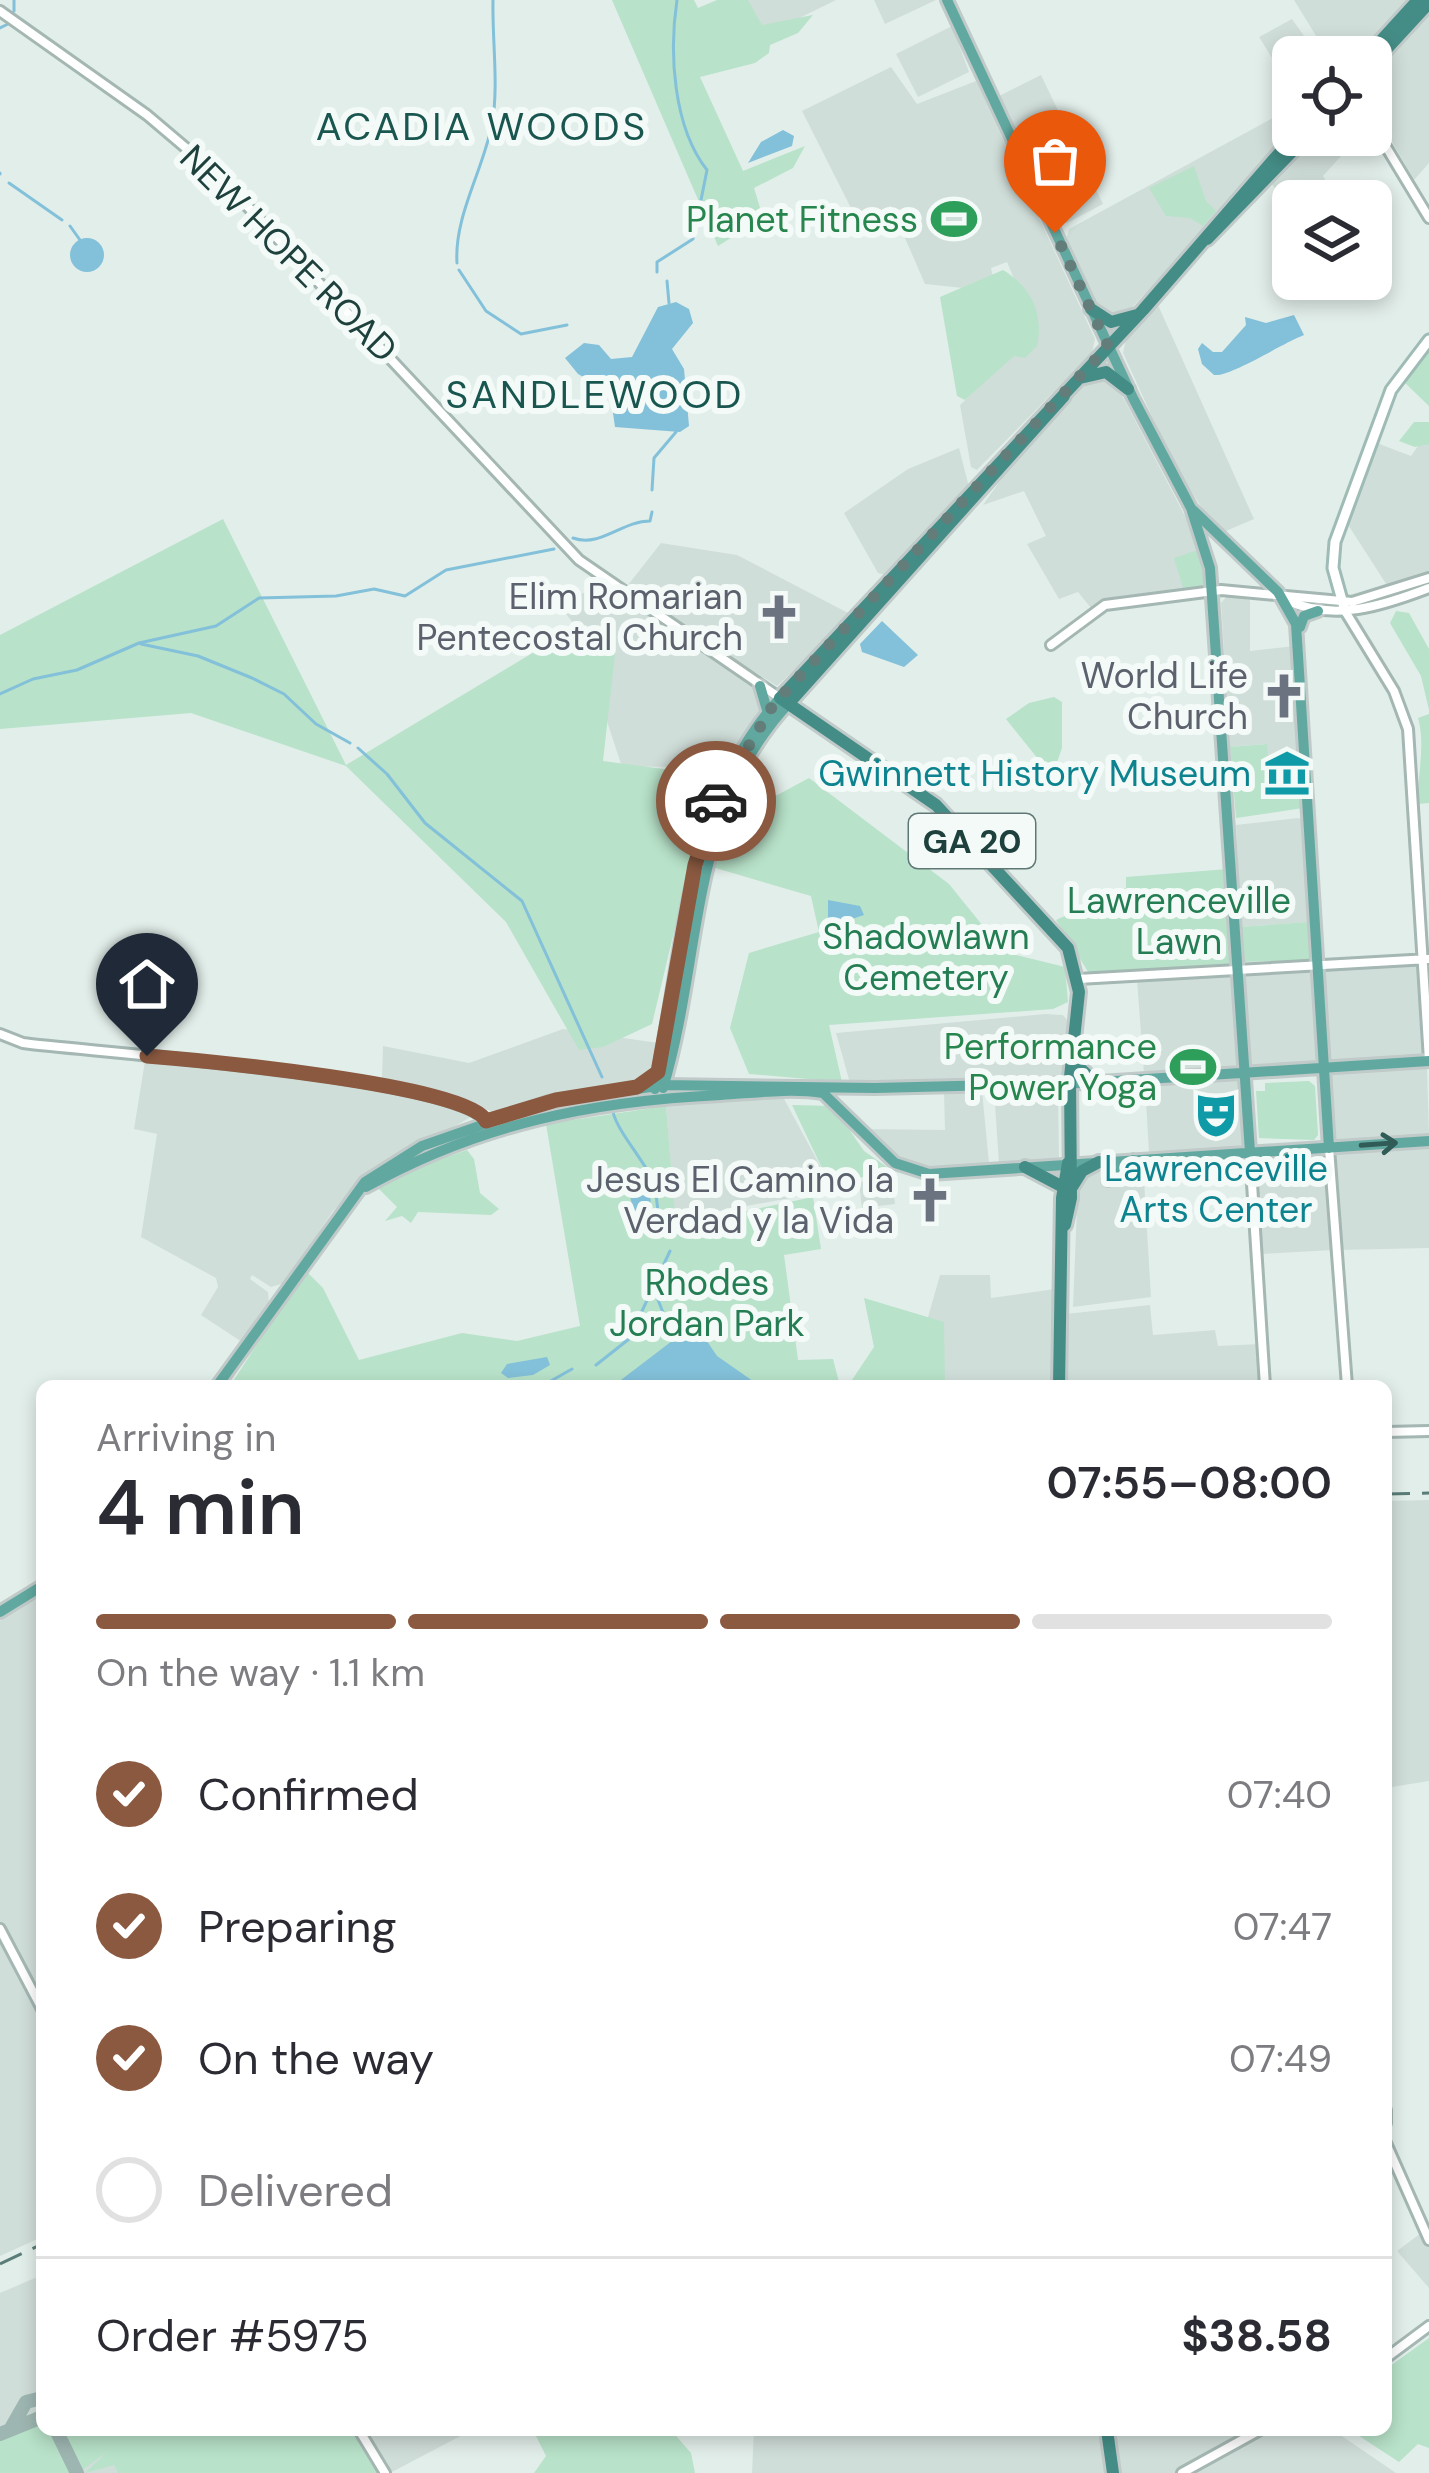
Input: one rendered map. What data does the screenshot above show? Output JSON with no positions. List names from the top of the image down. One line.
{"streets":{"highway":["GA 20"],"street":["NEW HOPE ROAD"]},"districts":["ACADIA WOODS","SANDLEWOOD"],"parks":["Lawrenceville Lawn","Shadowlawn Cemetery","Rhodes Jordan Park"],"places":{"sports":["Planet Fitness","Performance Power Yoga"],"church":["Elim Romarian Pentecostal Church","World Life Church","Jesus El Camino la Verdad y la Vida"],"museum":["Gwinnett History Museum"],"theatre":["Lawrenceville Arts Center"]},"page":{"heading":["4 min","Arriving in","07:55–08:00"],"panel":["Order #5975","$38.58"],"bar":"On the way · 1.1 km","list":[["Confirmed","07:40"],["Preparing","07:47"],["On the way","07:49"],"Delivered"]}}
